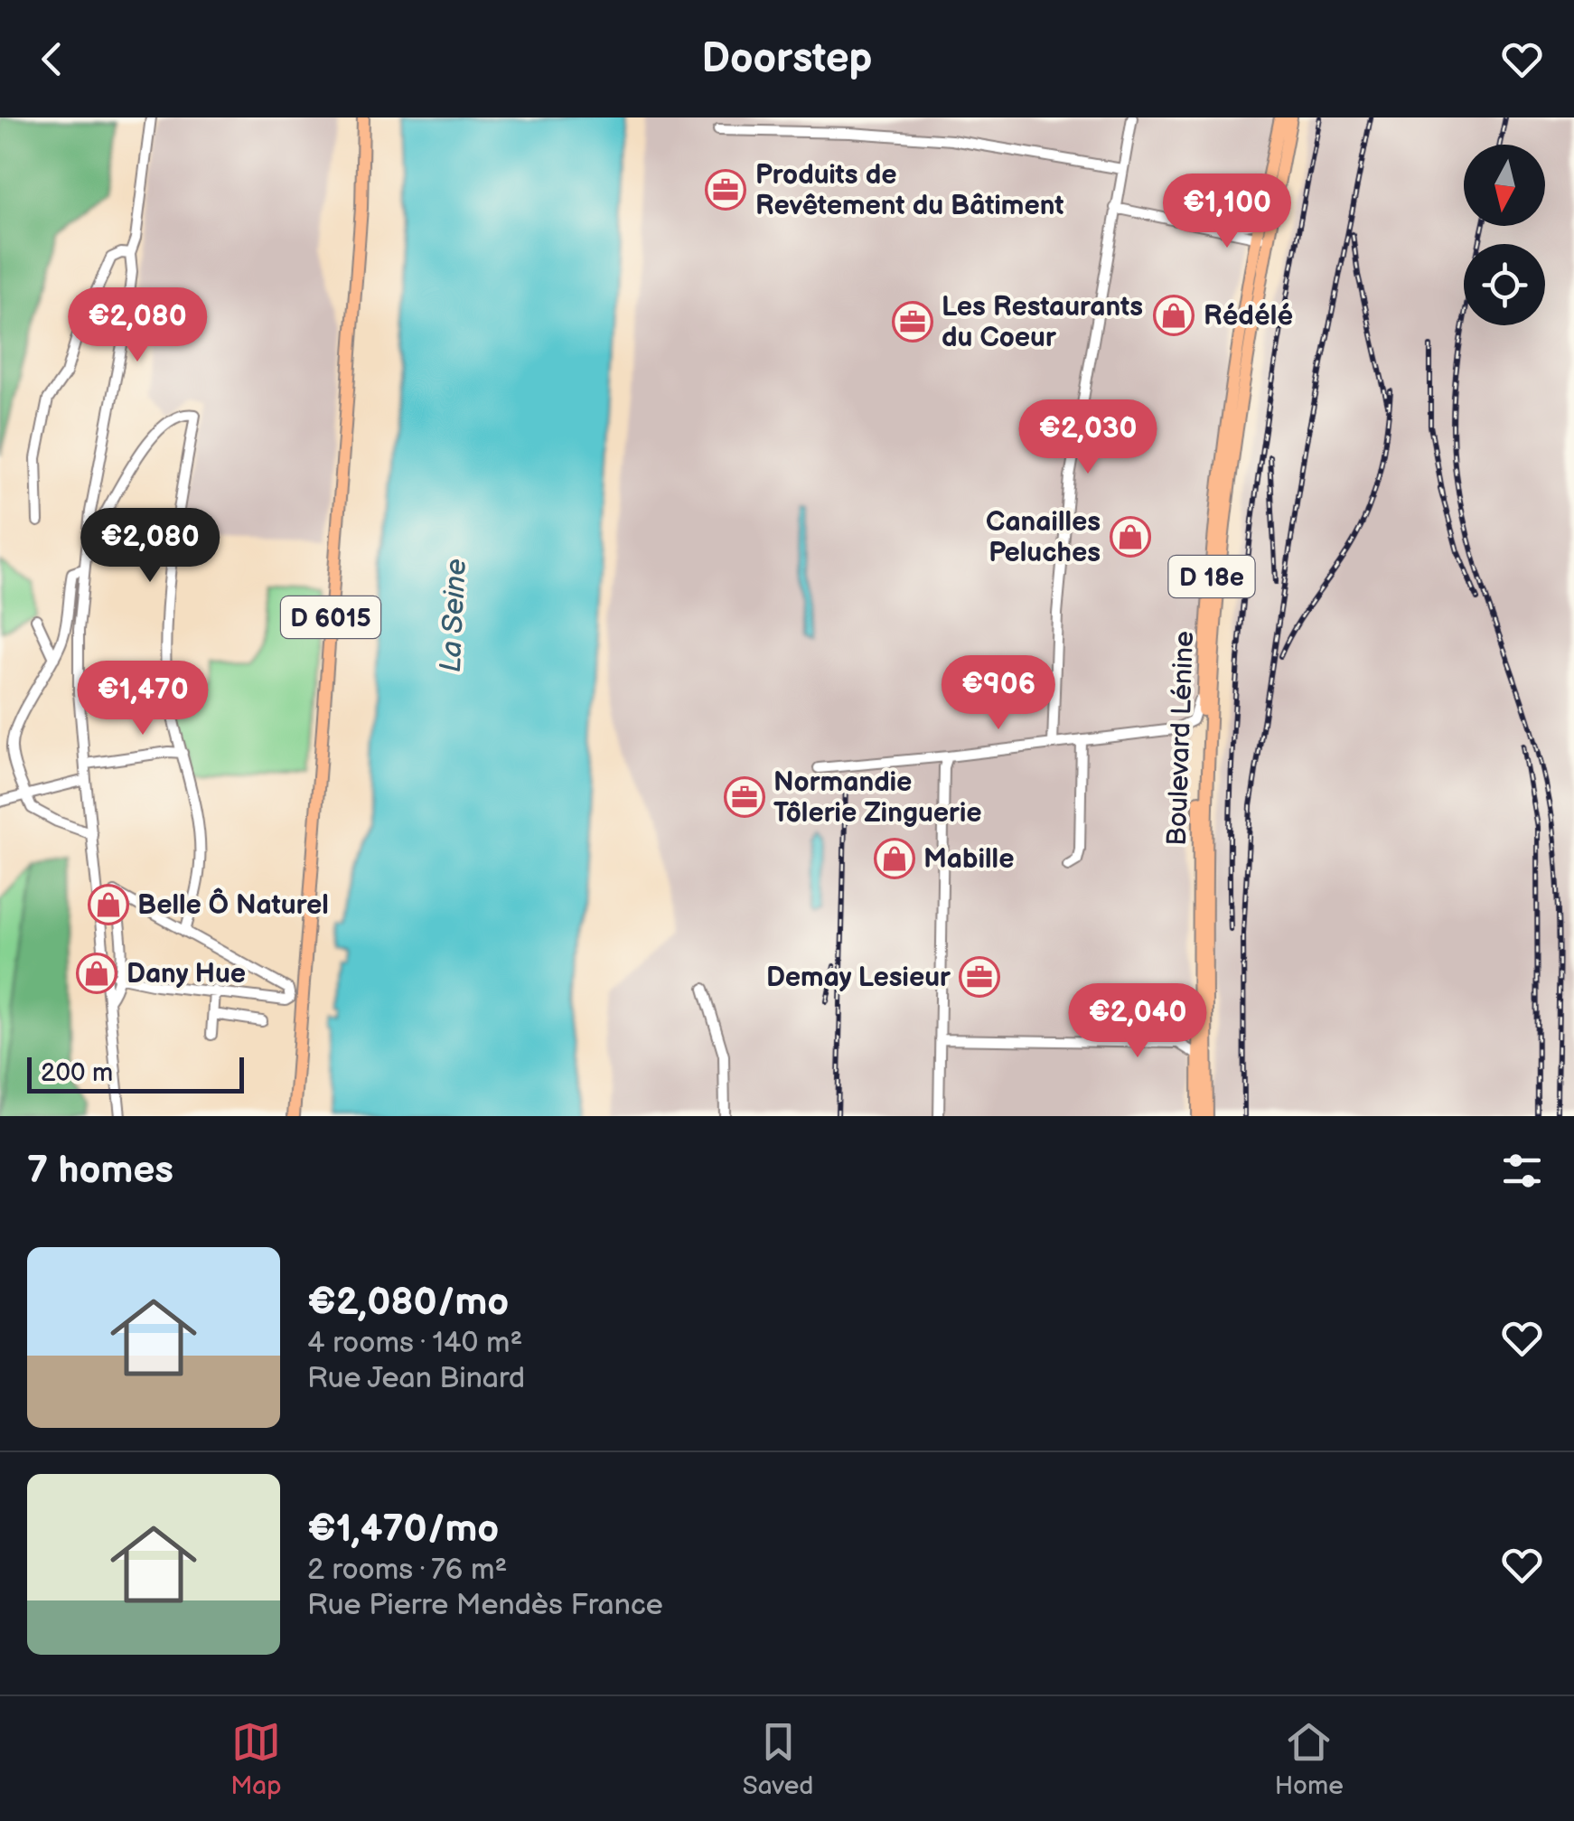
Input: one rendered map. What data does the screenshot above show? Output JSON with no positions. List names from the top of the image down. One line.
{"streets":{"main road":["D 18e","D 6015","Boulevard Lénine"]},"crossings":[["D 18e","Boulevard Lénine"]],"water":["La Seine"],"places":{"office":["Produits de Revêtement du Bâtiment","Les Restaurants du Coeur","Normandie Tôlerie Zinguerie","Demay Lesieur"],"shop":["Rédélé","Canailles Peluches","Mabille","Belle Ô Naturel","Dany Hue"]},"scale_bar":"200 m","north":"bottom","page":{"header":"Doorstep","price":["€1,100","€2,080","€2,030","€2,080","€906","€1,470","€2,040"],"scale":"200 m","heading":"7 homes","list":[{"name":"€2,080/mo","note":"4 rooms · 140 m² · Rue Jean Binard"},{"name":"€1,470/mo","note":"2 rooms · 76 m² · Rue Pierre Mendès France"}],"tabs":["Map","Saved","Home"]}}
